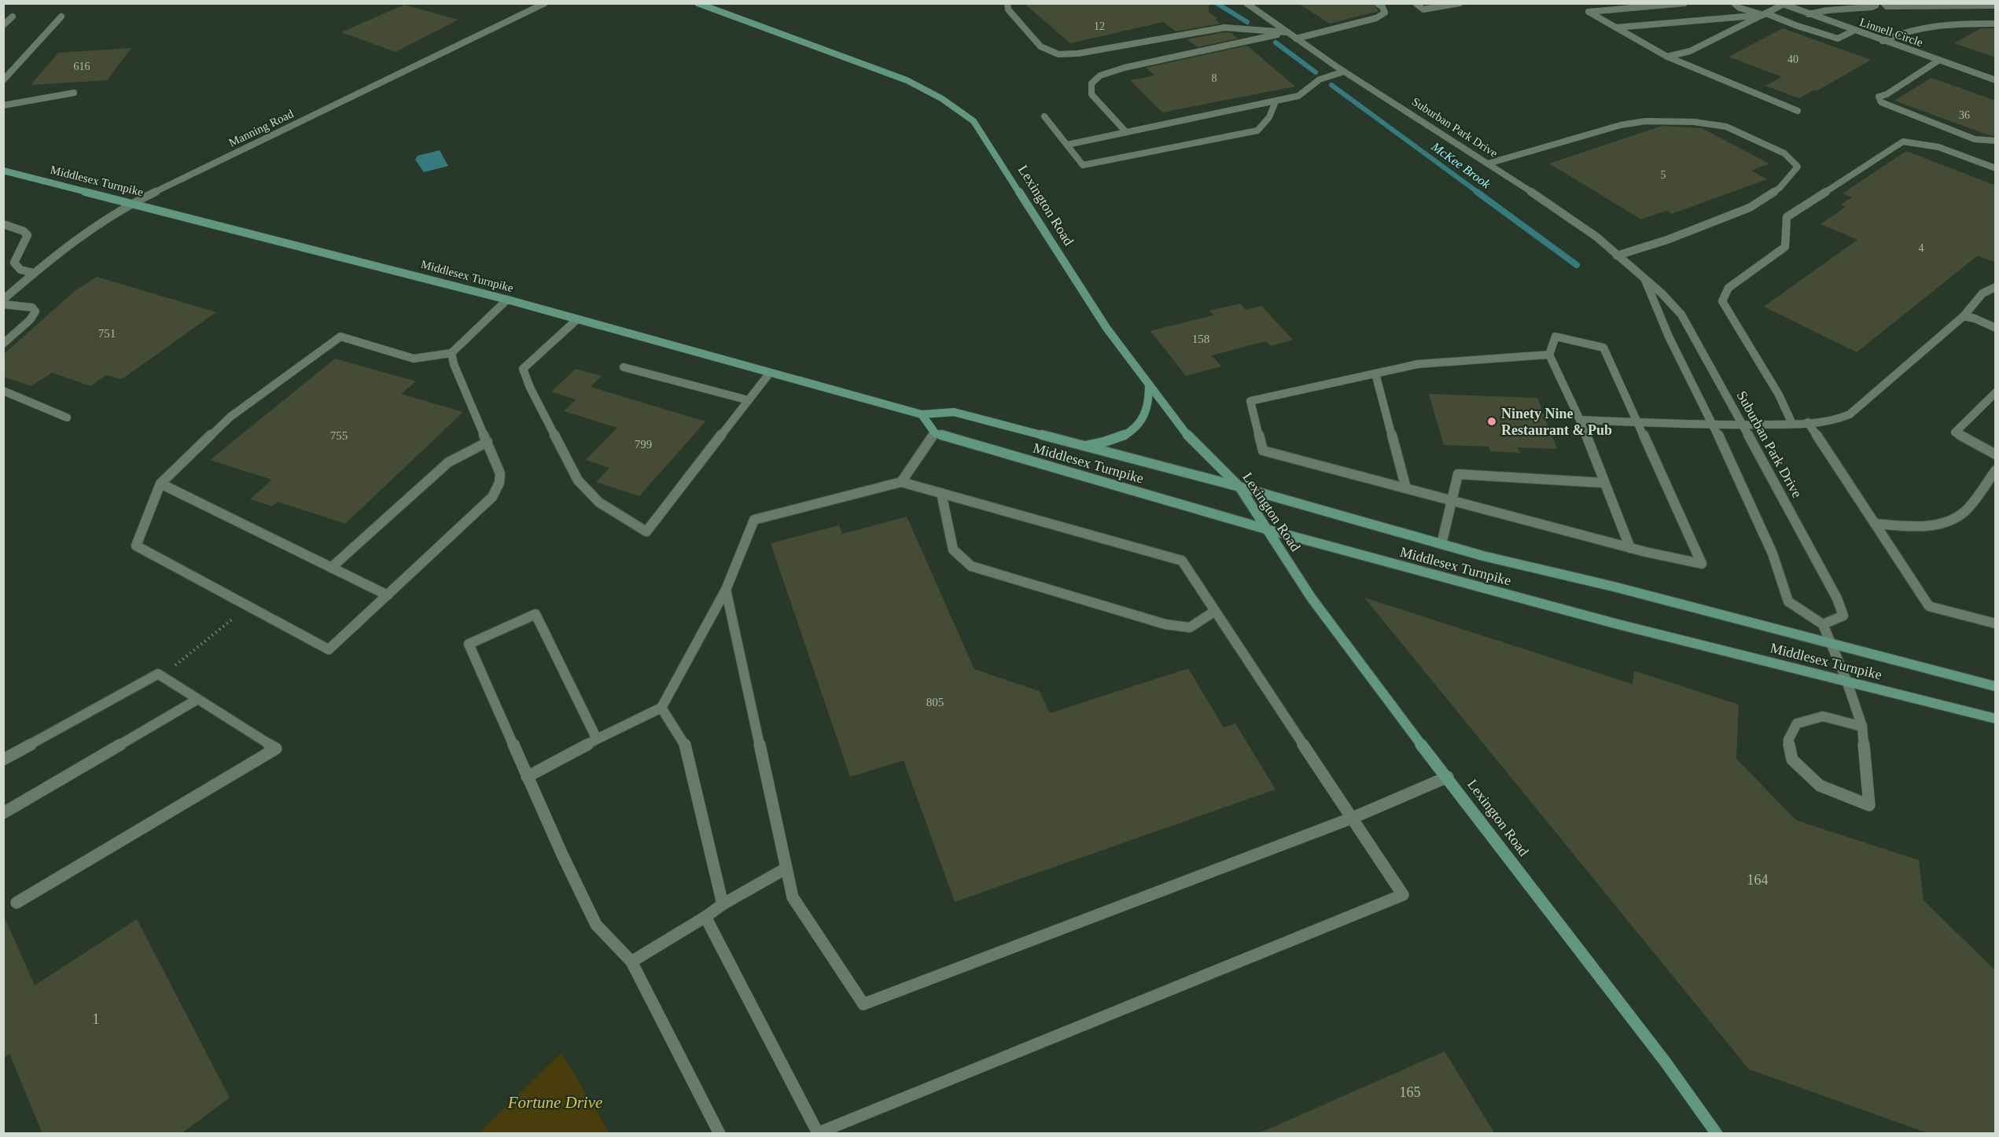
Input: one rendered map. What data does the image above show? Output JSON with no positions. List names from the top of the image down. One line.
{"streets":{"main road":["Middlesex Turnpike","Lexington Road"],"street":["Linnell Circle","Suburban Park Drive","Manning Road"]},"crossings":[["Manning Road","Middlesex Turnpike"],["Middlesex Turnpike","Lexington Road"]],"water":["McKee Brook"],"parks":["Fortune Drive"],"places":["Ninety Nine Restaurant & Pub"],"house_numbers":["12","40","616","8","36","5","4","751","158","755","799","805","164","1","165"]}
